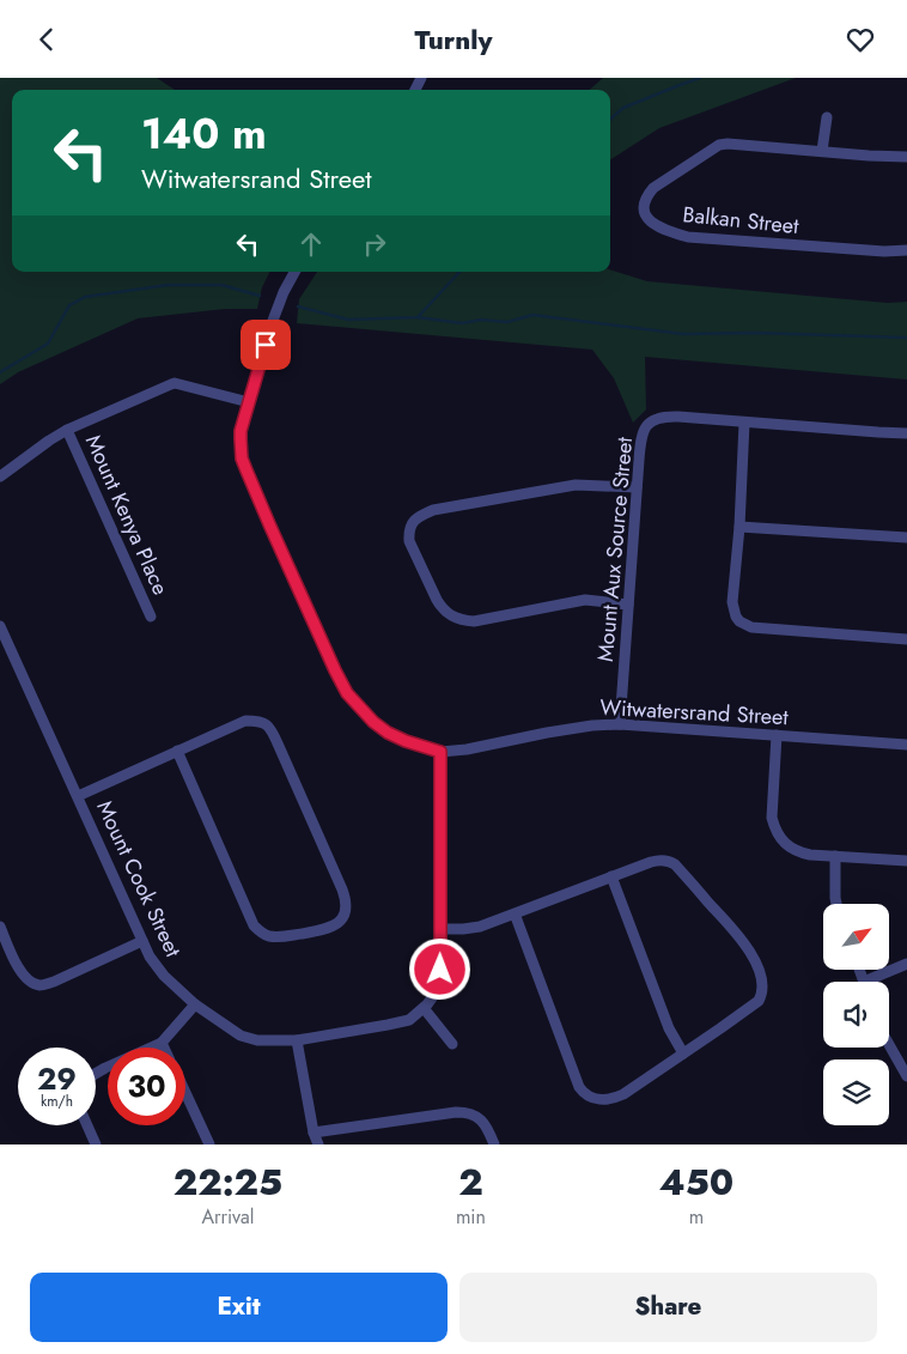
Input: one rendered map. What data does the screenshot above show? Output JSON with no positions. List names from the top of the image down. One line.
{"streets":{"street":["Balkan Street","Mount Kenya Place","Mount Aux Source Street","Witwatersrand Street","Mount Cook Street"]},"crossings":[["Mount Aux Source Street","Witwatersrand Street"]],"north":"top right","page":{"header":"Turnly","turn":["140 m","Witwatersrand Street"],"speed":"29 km/h","limit":"30","eta":["22:25","Arrival","2","min","450","m"],"buttons":["Exit","Share"]}}
